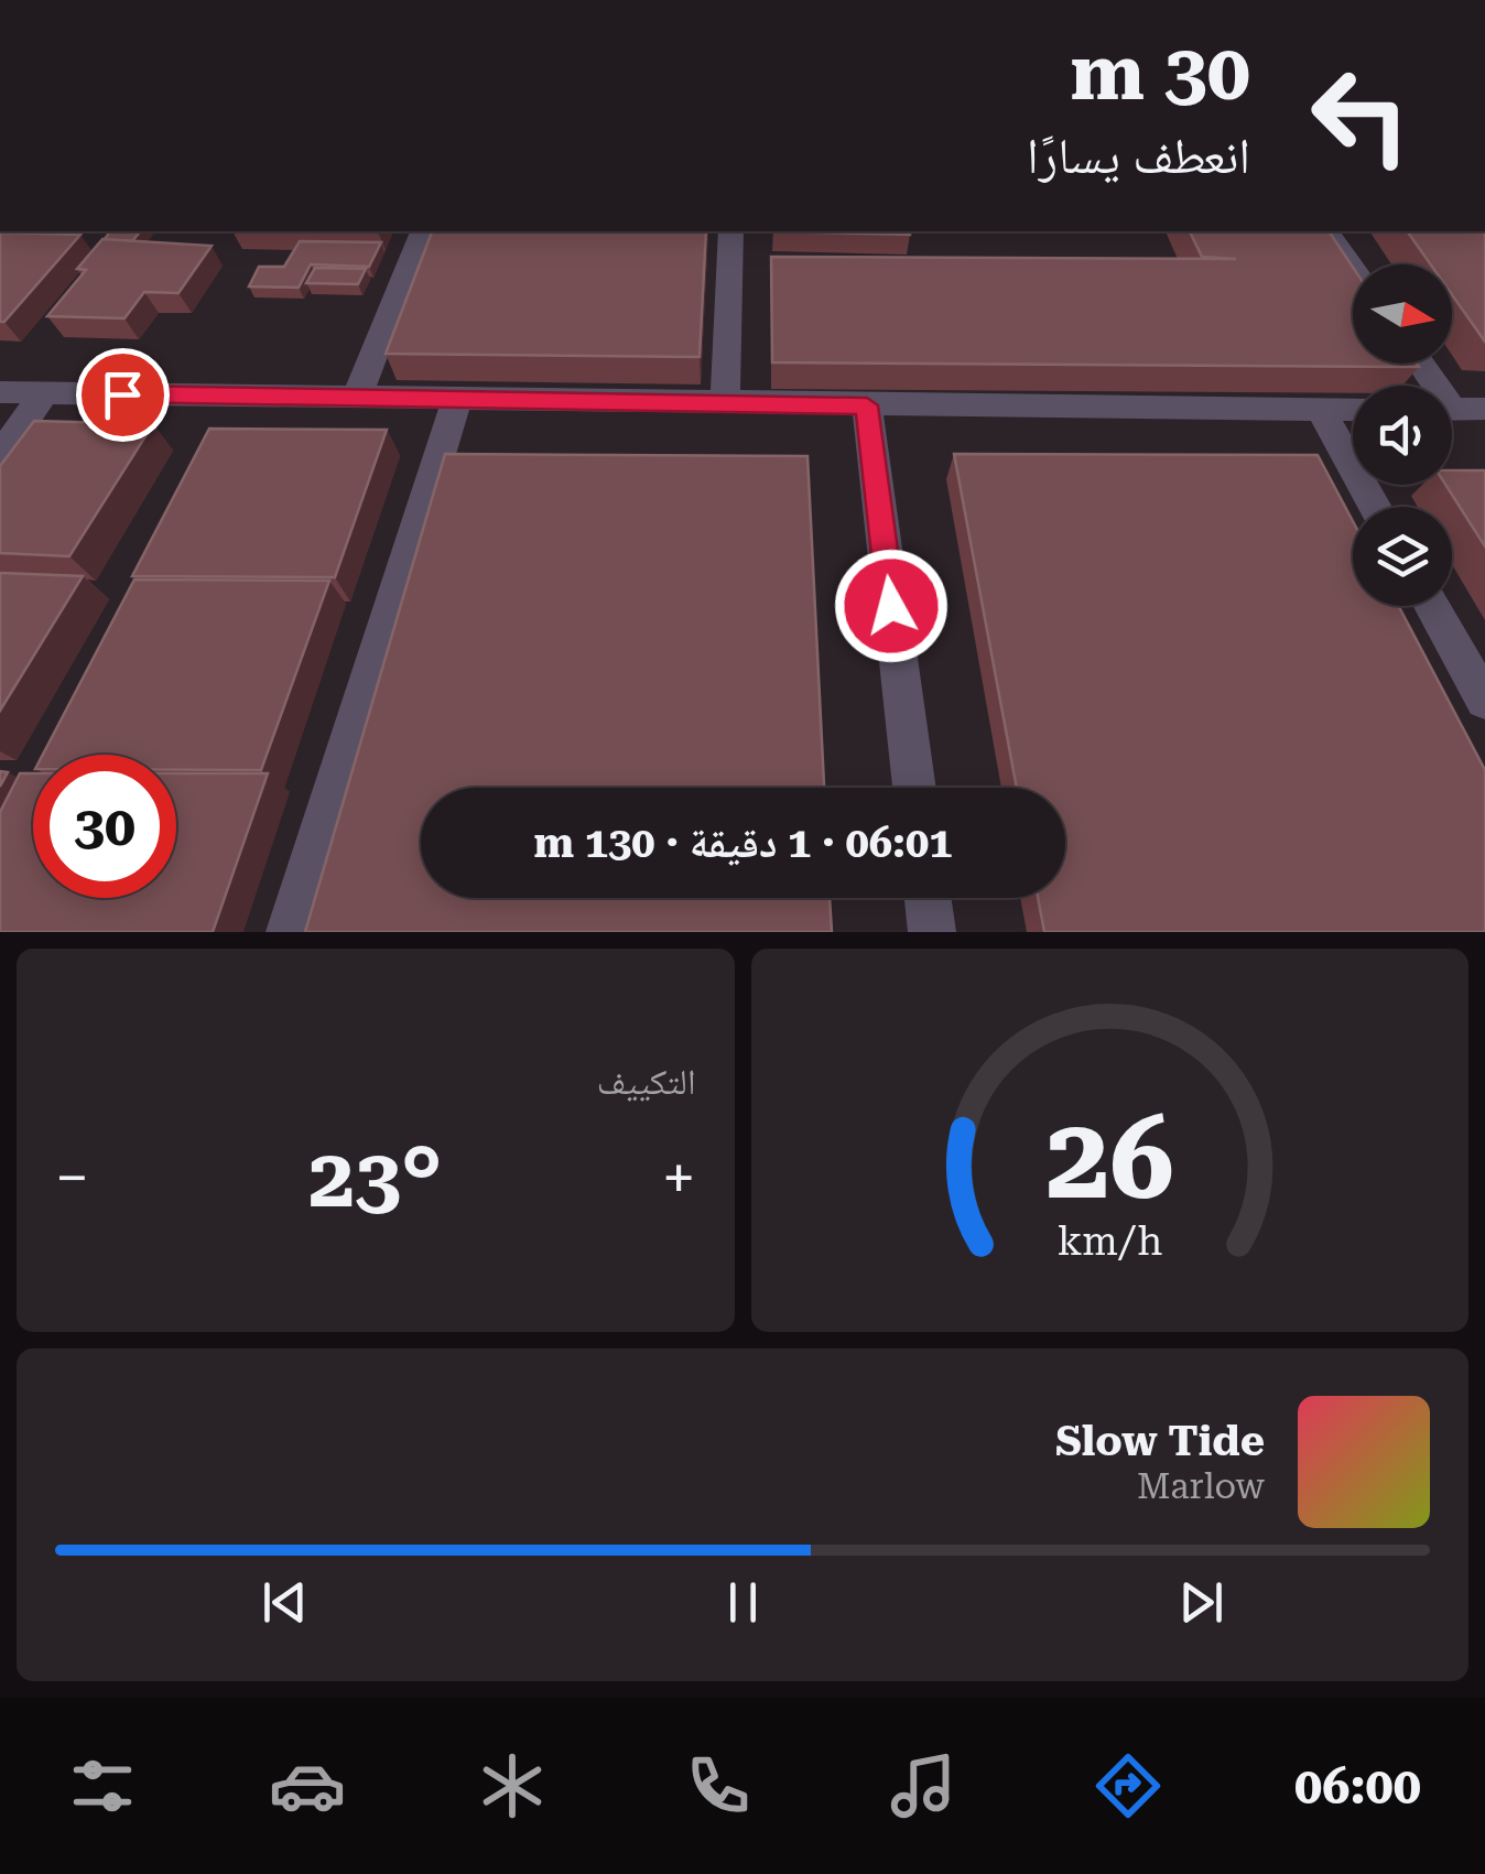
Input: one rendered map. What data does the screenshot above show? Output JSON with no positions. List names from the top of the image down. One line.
{"north":"right","page":{"turn":["30 m","انعطف يسارًا"],"limit":"30","trip":"06:01 · 1 دقيقة · 130 m","tile":"التكييف","heat":["−","23°","+"],"song":["Slow Tide","Marlow"],"tabs":"06:00","gauge":["26","km/h"]}}
